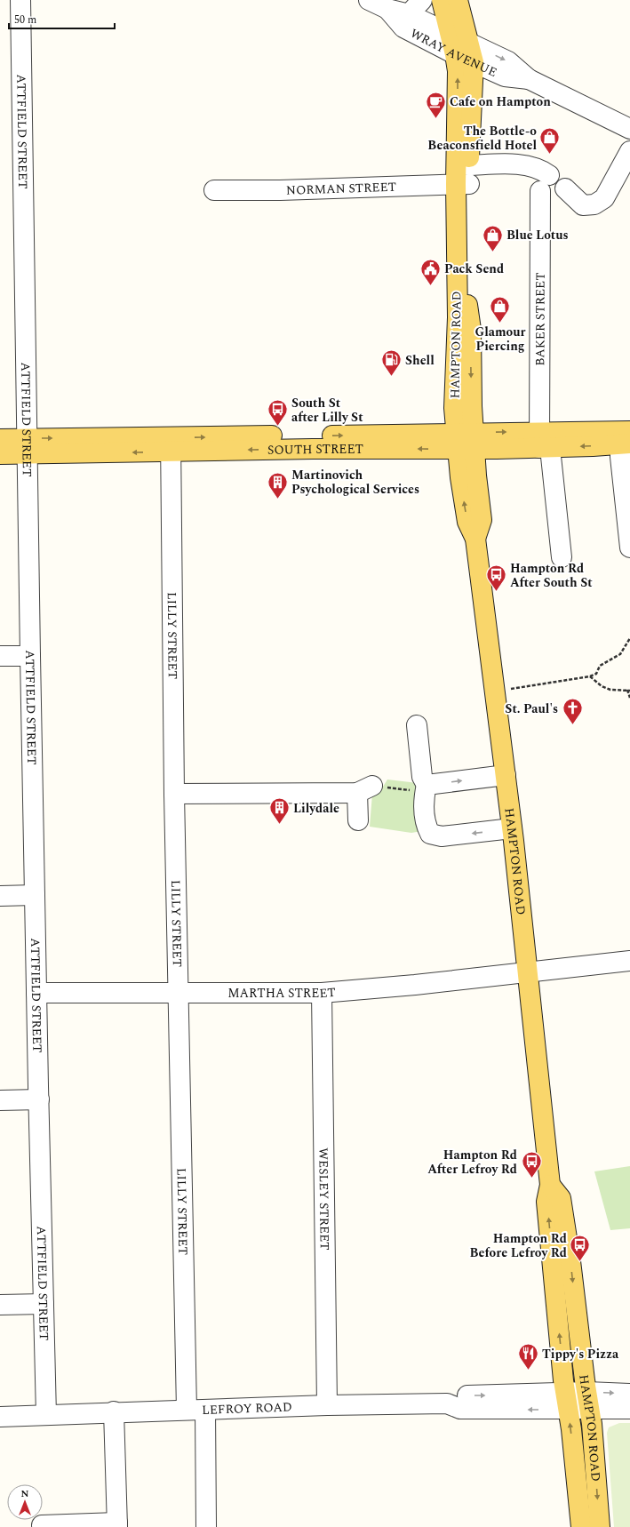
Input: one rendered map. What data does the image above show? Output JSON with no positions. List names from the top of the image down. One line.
{"streets":{"main road":["HAMPTON ROAD","SOUTH STREET"],"street":["WRAY AVENUE","ATTFIELD STREET","NORMAN STREET","BAKER STREET","LILLY STREET","MARTHA STREET","WESLEY STREET","LEFROY ROAD"]},"crossings":[["WRAY AVENUE","HAMPTON ROAD"],["ATTFIELD STREET","SOUTH STREET"],["ATTFIELD STREET","MARTHA STREET"],["ATTFIELD STREET","LEFROY ROAD"],["NORMAN STREET","BAKER STREET"],["NORMAN STREET","HAMPTON ROAD"],["BAKER STREET","SOUTH STREET"],["HAMPTON ROAD","SOUTH STREET"],["HAMPTON ROAD","MARTHA STREET"],["HAMPTON ROAD","LEFROY ROAD"],["SOUTH STREET","LILLY STREET"],["LILLY STREET","MARTHA STREET"],["LILLY STREET","LEFROY ROAD"],["MARTHA STREET","WESLEY STREET"],["WESLEY STREET","LEFROY ROAD"]],"places":{"cafe":["Cafe on Hampton"],"shop":["The Bottle-o Beaconsfield Hotel","Blue Lotus","Glamour Piercing"],"public building":["Pack Send"],"fuel station":["Shell"],"bus stop":["South St after Lilly St","Hampton Rd After South St","Hampton Rd After Lefroy Rd","Hampton Rd Before Lefroy Rd"],"building":["Martinovich Psychological Services","Lilydale"],"church":["St. Paul's"],"restaurant":["Tippy's Pizza"]},"scale_bar":"50 m","north":"top"}
